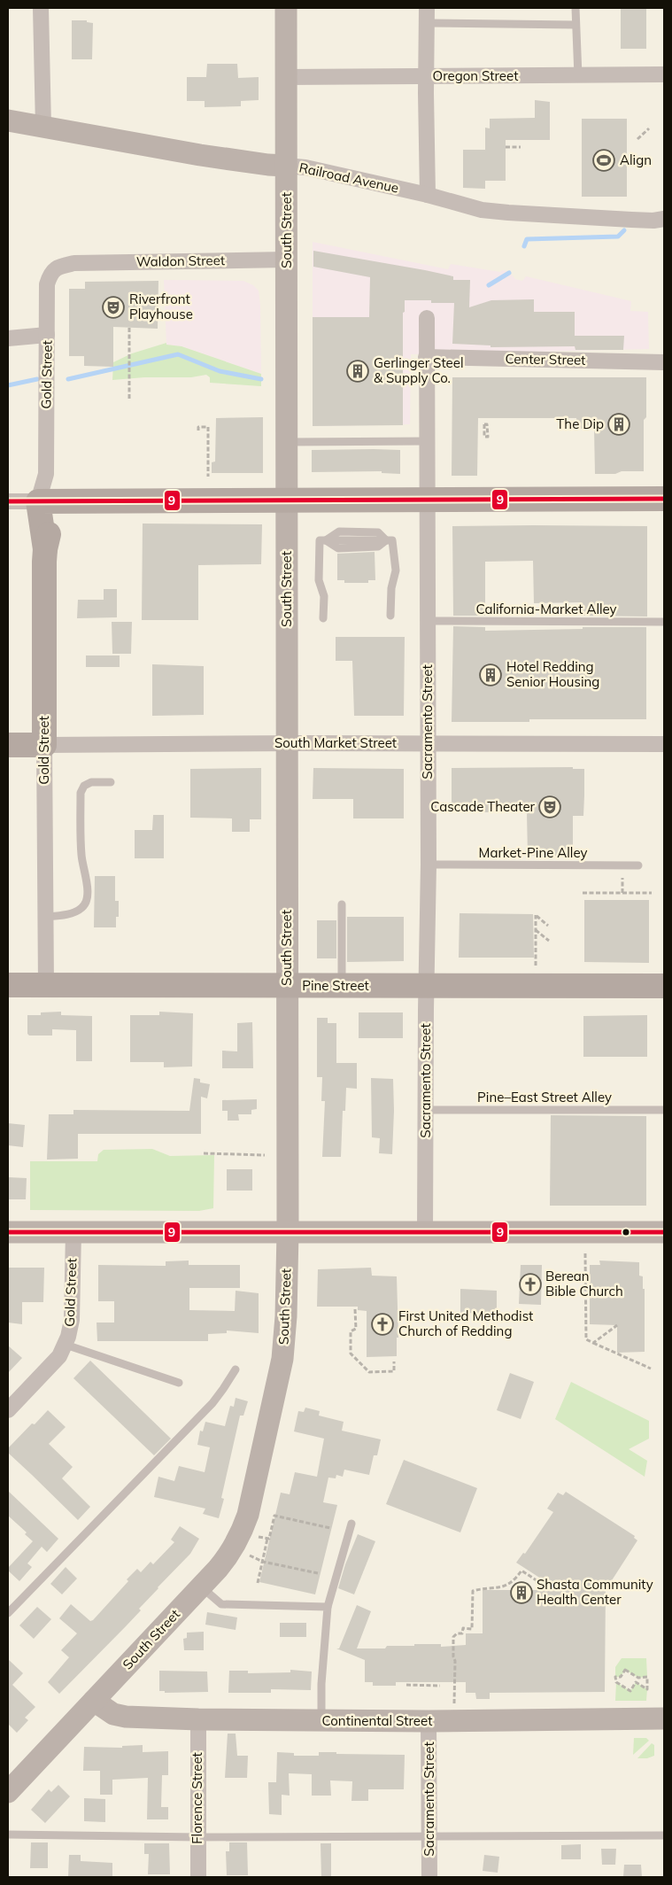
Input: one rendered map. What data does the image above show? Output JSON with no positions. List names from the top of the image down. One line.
{"streets":{"main road":["Gold Street","South Market Street","Pine Street"],"street":["Oregon Street","Railroad Avenue","South Street","Waldon Street","Center Street","Sacramento Street","Continental Street","Florence Street"],"lane":["California-Market Alley","Market-Pine Alley","Pine–East Street Alley"]},"crossings":[["Oregon Street","South Street"],["Railroad Avenue","South Street"],["South Street","Waldon Street"],["South Street","South Market Street"],["South Street","Pine Street"],["South Street","Continental Street"],["Waldon Street","Gold Street"],["Center Street","Sacramento Street"],["Gold Street","South Market Street"],["Gold Street","Pine Street"],["California-Market Alley","Sacramento Street"],["Sacramento Street","South Market Street"],["Sacramento Street","Market-Pine Alley"],["Sacramento Street","Pine Street"],["Sacramento Street","Pine–East Street Alley"],["Sacramento Street","Continental Street"],["Continental Street","Florence Street"]],"places":{"sports":["Align"],"theatre":["Riverfront Playhouse","Cascade Theater"],"building":["Gerlinger Steel & Supply Co.","The Dip","Hotel Redding Senior Housing","Shasta Community Health Center"],"church":["Berean Bible Church","First United Methodist Church of Redding"]},"lines":["transit line 9"]}
